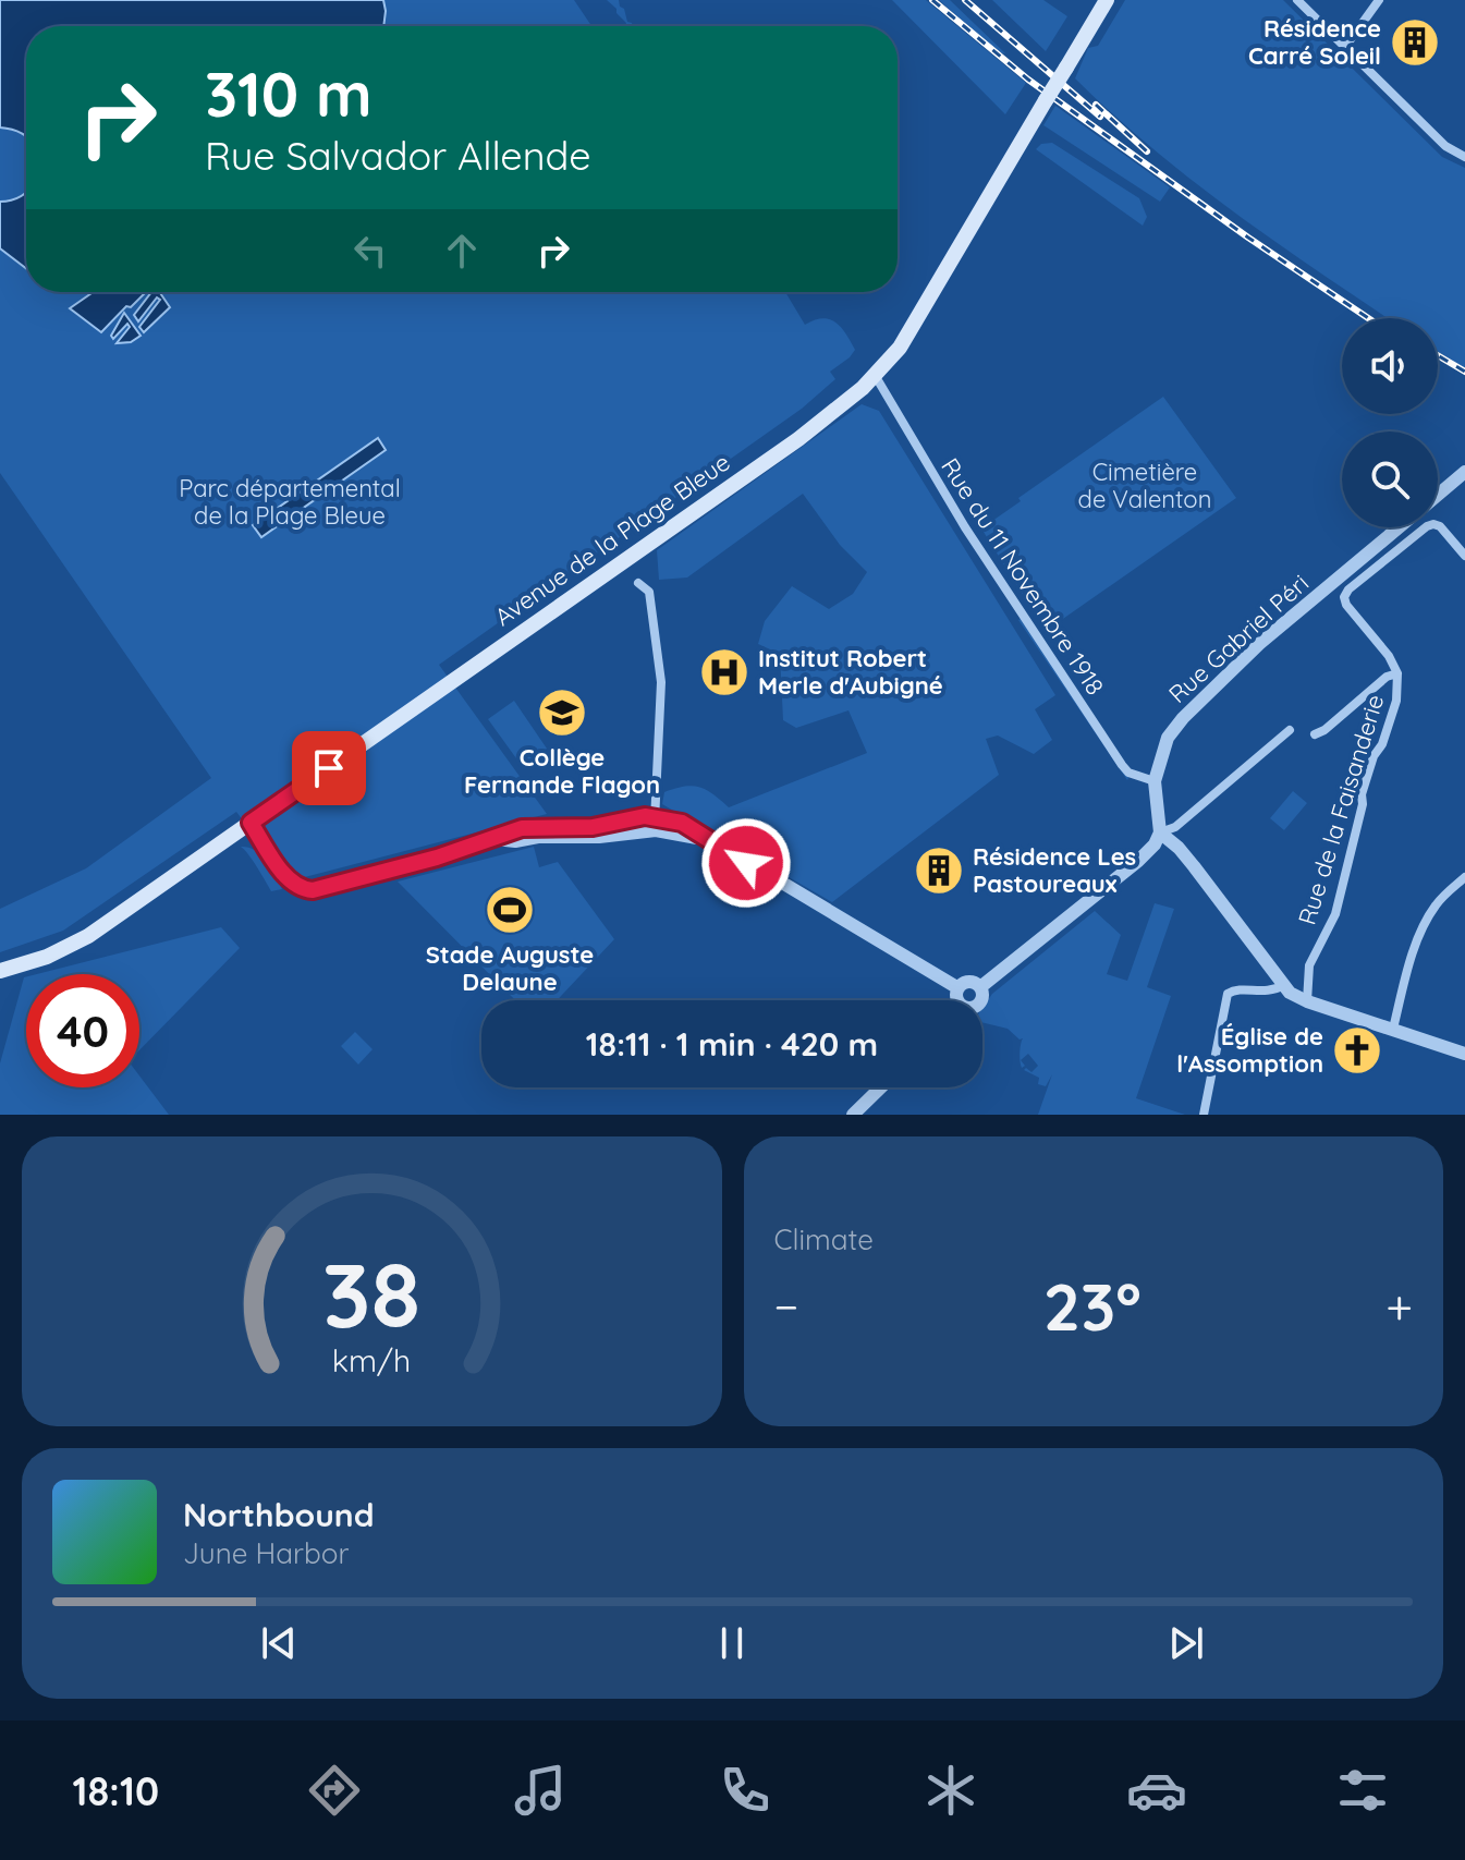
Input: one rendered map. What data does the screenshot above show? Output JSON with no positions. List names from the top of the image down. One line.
{"streets":{"main road":["Avenue de la Plage Bleue"],"street":["Rue du 11 Novembre 1918","Rue Gabriel Péri","Rue de la Faisanderie"]},"crossings":[["Avenue de la Plage Bleue","Rue du 11 Novembre 1918"],["Rue du 11 Novembre 1918","Rue Gabriel Péri"]],"parks":["Cimetière de Valenton","Parc départemental de la Plage Bleue"],"places":{"building":["Résidence Carré Soleil","Résidence Les Pastoureaux"],"hospital":["Institut Robert Merle d'Aubigné"],"school or university":["Collège Fernande Flagon"],"sports":["Stade Auguste Delaune"],"church":["Église de l'Assomption"]},"page":{"turn":["310 m","Rue Salvador Allende"],"limit":"40","trip":"18:11 · 1 min · 420 m","tile":"Climate","heat":["−","23°","+"],"song":["Northbound","June Harbor"],"tabs":"18:10","gauge":["38","km/h"]}}
